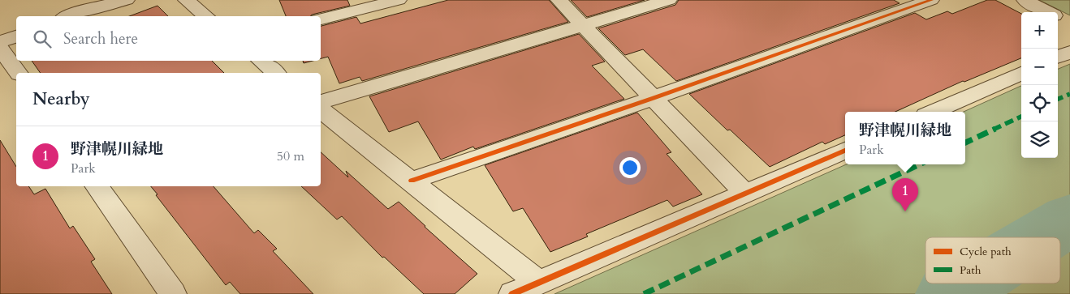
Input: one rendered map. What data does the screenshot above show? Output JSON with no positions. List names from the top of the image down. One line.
{"legend":["Cycle path","Path"],"page":{"map_buttons":["+","−"],"search":"Search here","heading":"Nearby","popup":["野津幌川緑地","Park"],"list":[{"mark":"1","name":"野津幌川緑地","note":"Park","value":"50 m"}],"pins":"1"}}
